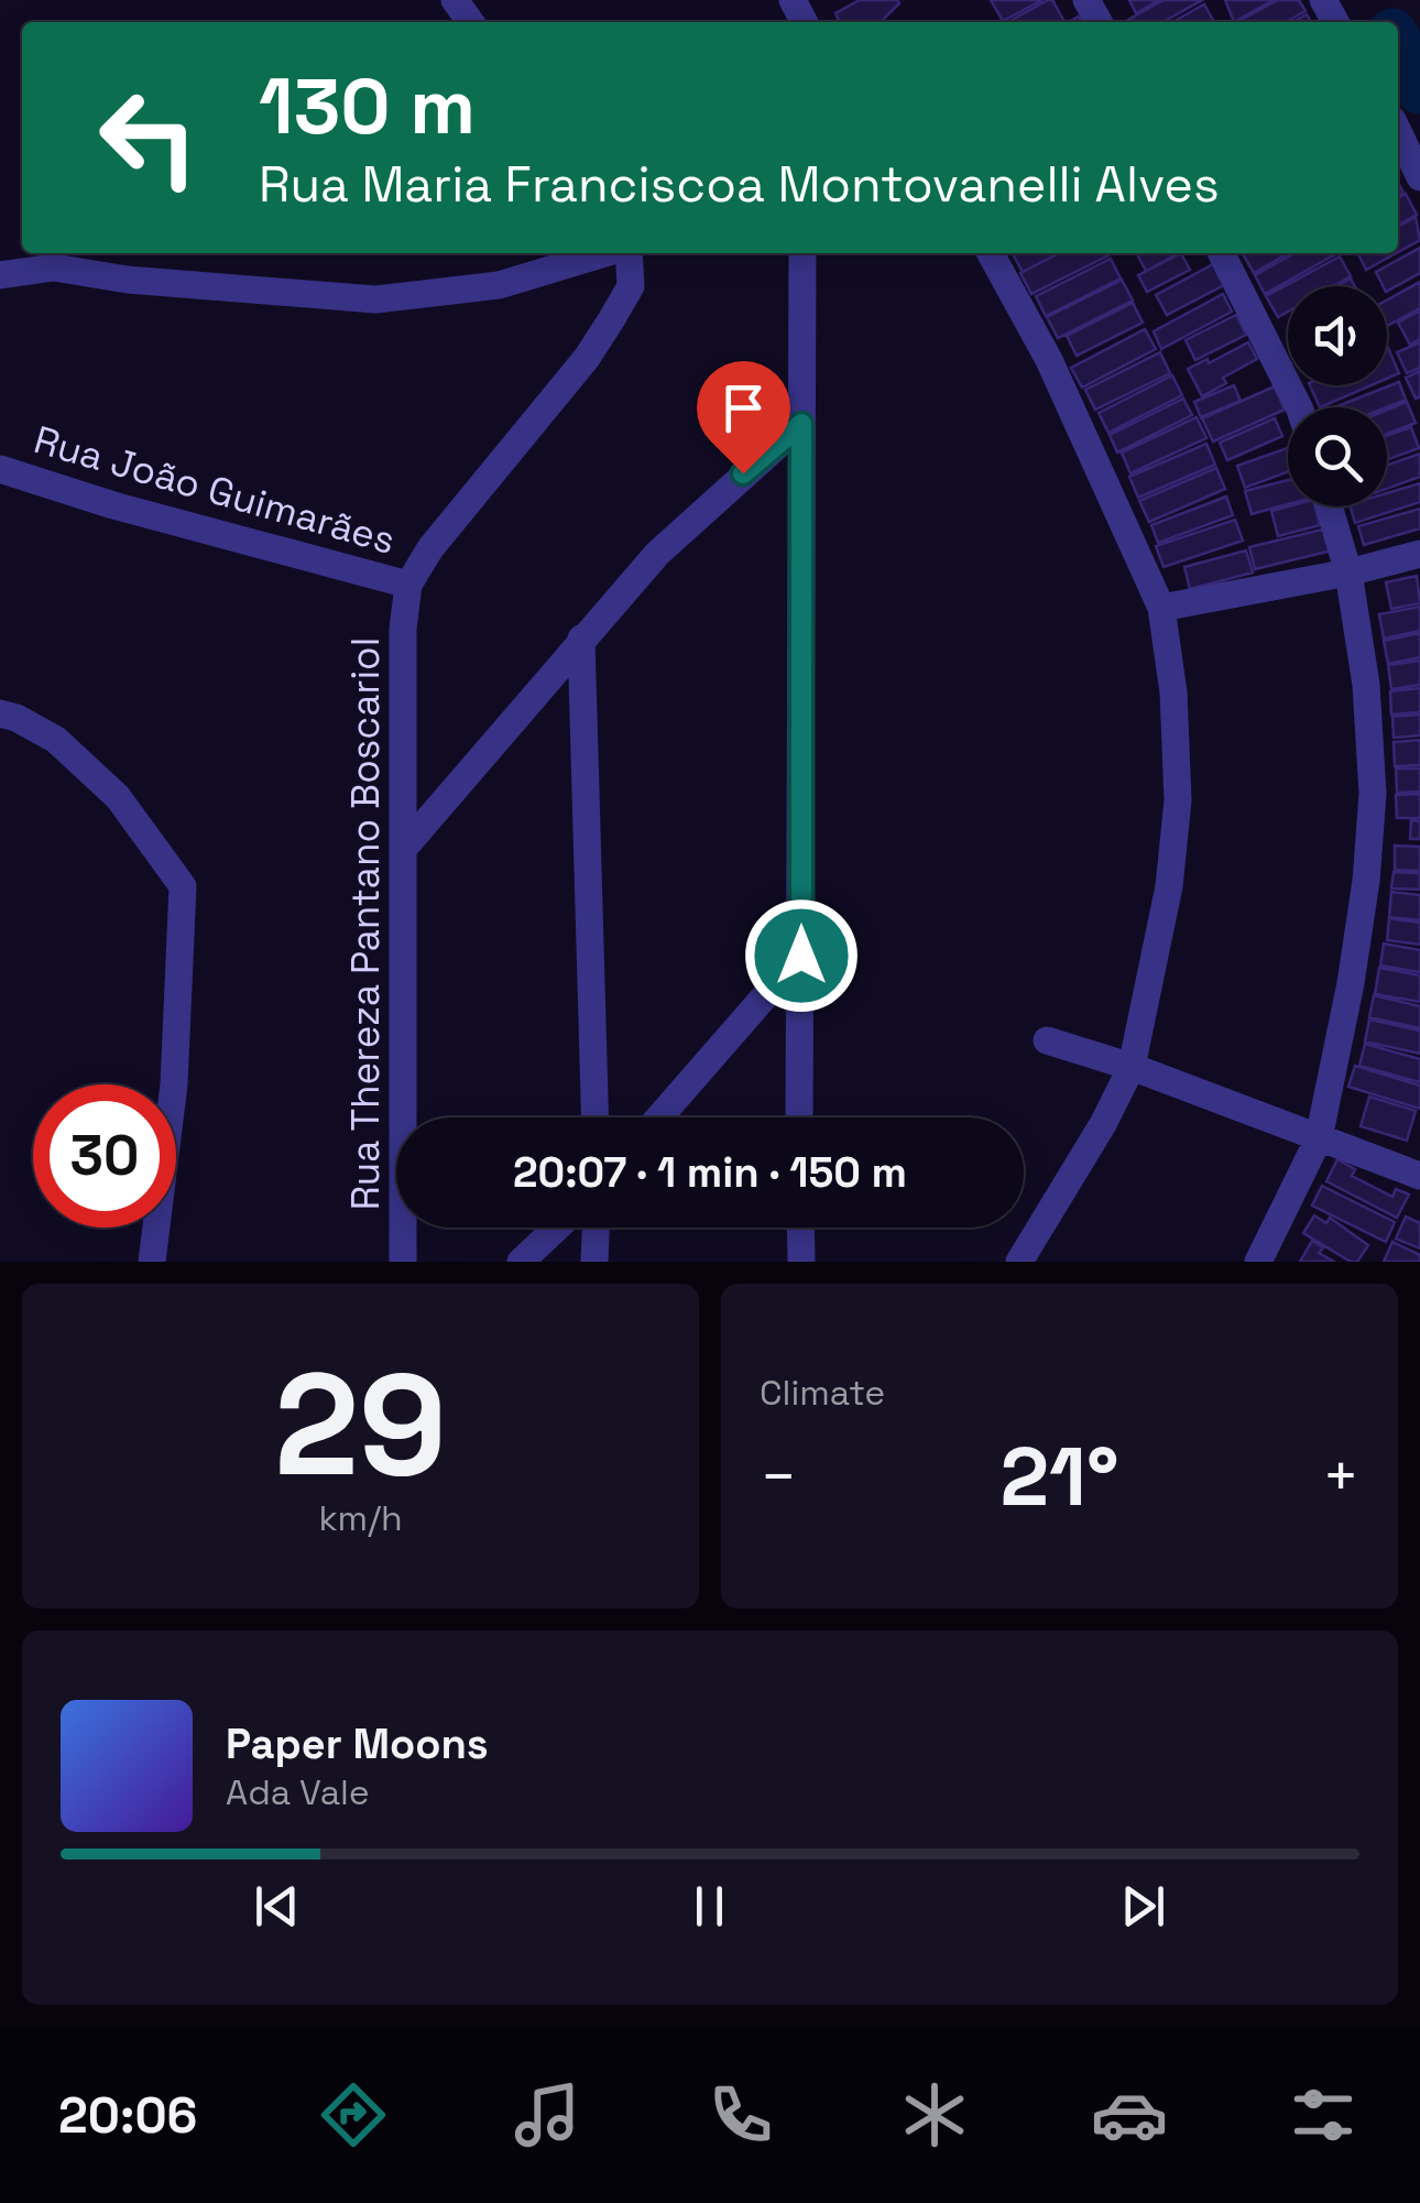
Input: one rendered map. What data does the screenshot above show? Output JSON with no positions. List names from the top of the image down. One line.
{"streets":{"street":["Rua João Guimarães","Rua Thereza Pantano Boscariol"]},"crossings":[["Rua João Guimarães","Rua Thereza Pantano Boscariol"]],"page":{"turn":["130 m","Rua Maria Franciscoa Montovanelli Alves"],"limit":"30","trip":"20:07 · 1 min · 150 m","tile":[["29","km/h"],"Climate"],"heat":["−","21°","+"],"song":["Paper Moons","Ada Vale"],"tabs":"20:06"}}
